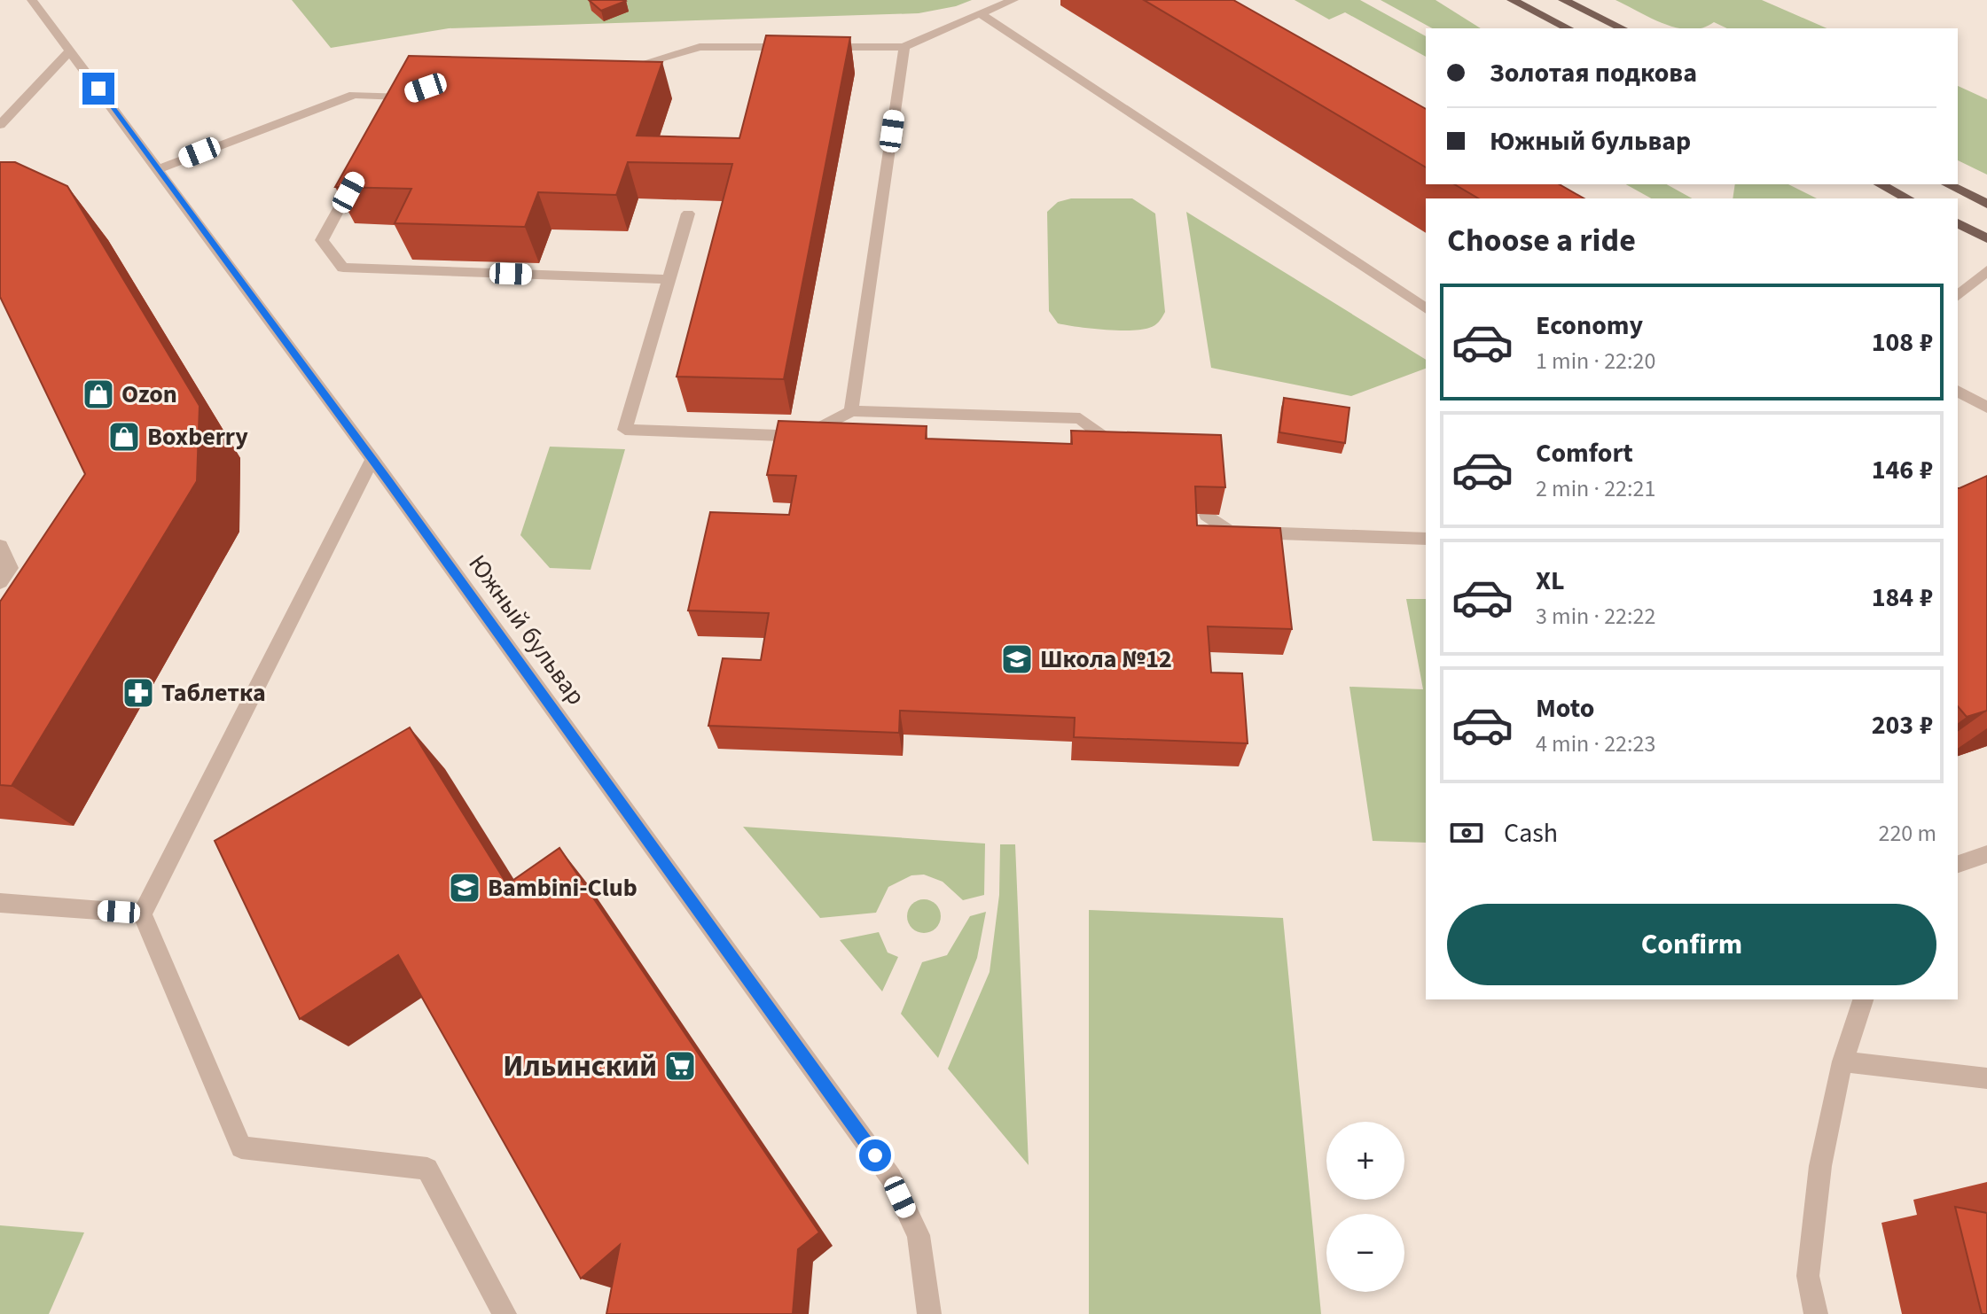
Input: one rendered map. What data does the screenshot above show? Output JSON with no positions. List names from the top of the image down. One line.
{"streets":{"street":["Южный бульвар"]},"places":{"shop":["Ozon","Boxberry"],"school or university":["Школа №12","Bambini-Club"],"pharmacy":["Таблетка"],"supermarket":["Ильинский"]},"page":{"banner":["Золотая подкова","Южный бульвар"],"heading":"Choose a ride","list":[{"name":"Economy","note":"1 min · 22:20","value":"108 ₽"},{"name":"Comfort","note":"2 min · 22:21","value":"146 ₽"},{"name":"XL","note":"3 min · 22:22","value":"184 ₽"},{"name":"Moto","note":"4 min · 22:23","value":"203 ₽"}],"pay":["Cash","220 m"],"buttons":"Confirm","map_buttons":["+","−"]}}
